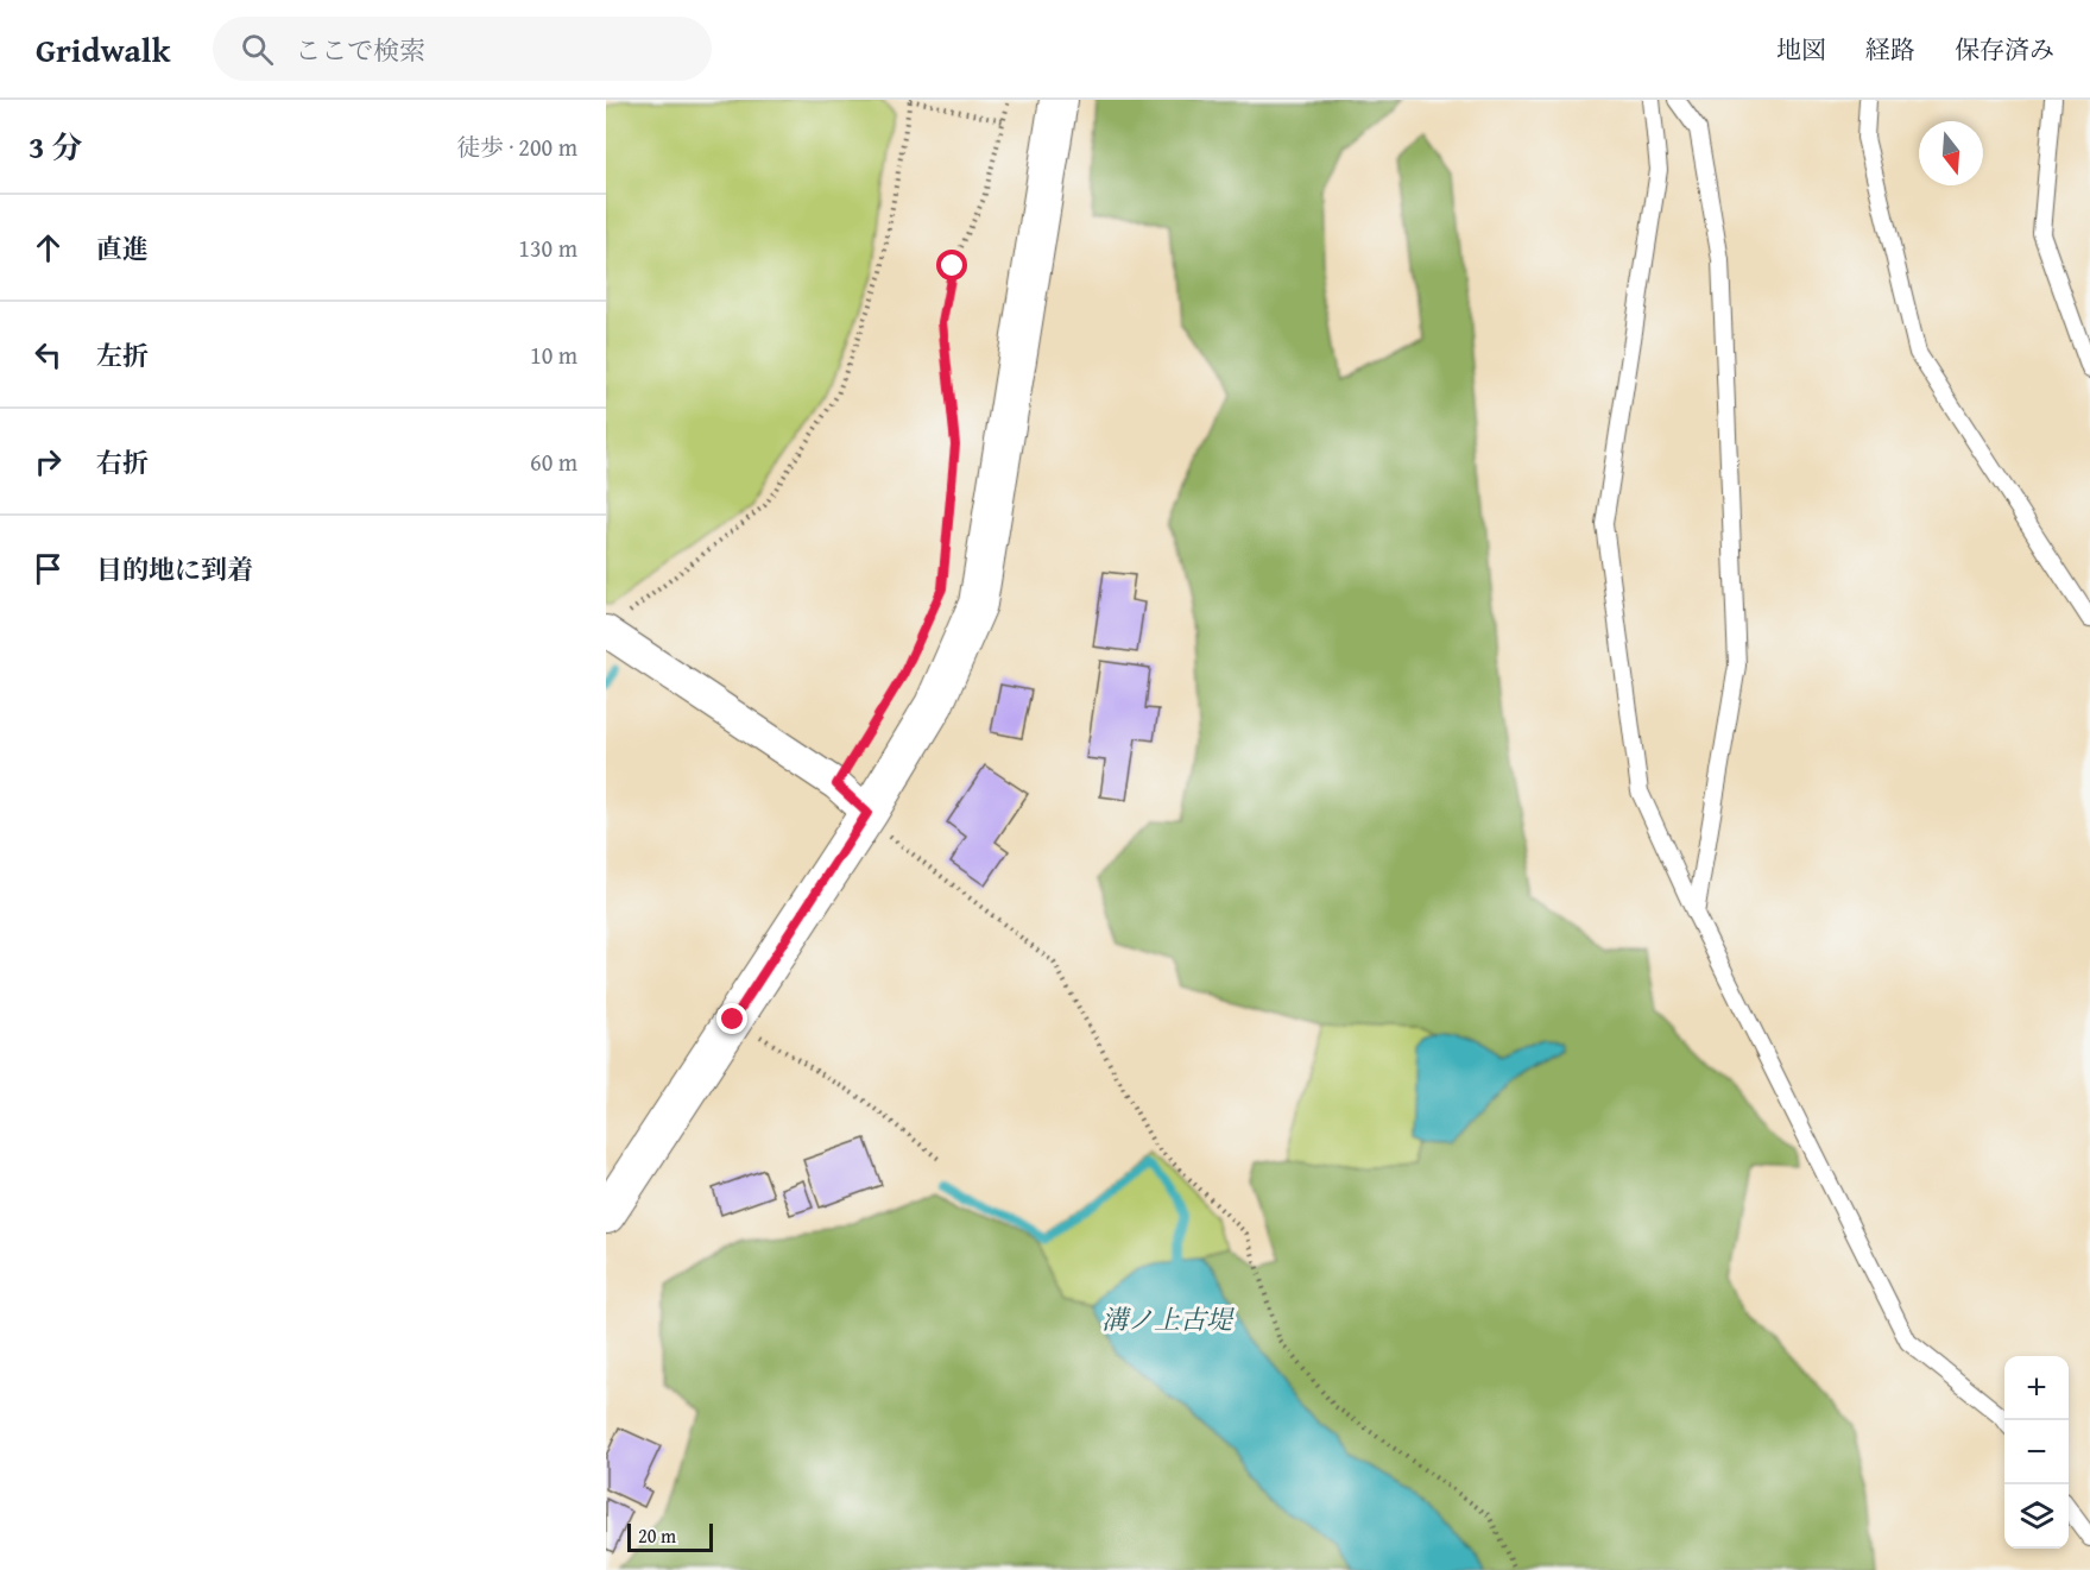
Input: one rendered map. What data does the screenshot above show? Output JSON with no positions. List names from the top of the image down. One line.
{"water":["溝ノ上古堤"],"scale_bar":"20 m","north":"bottom","page":{"header":"Gridwalk","search":"ここで検索","nav":["地図","経路","保存済み"],"heading":["3 分","徒歩 · 200 m"],"list":[["直進","130 m"],["左折","10 m"],["右折","60 m"],"目的地に到着"],"map_buttons":["+","−"],"scale":"20 m"}}
